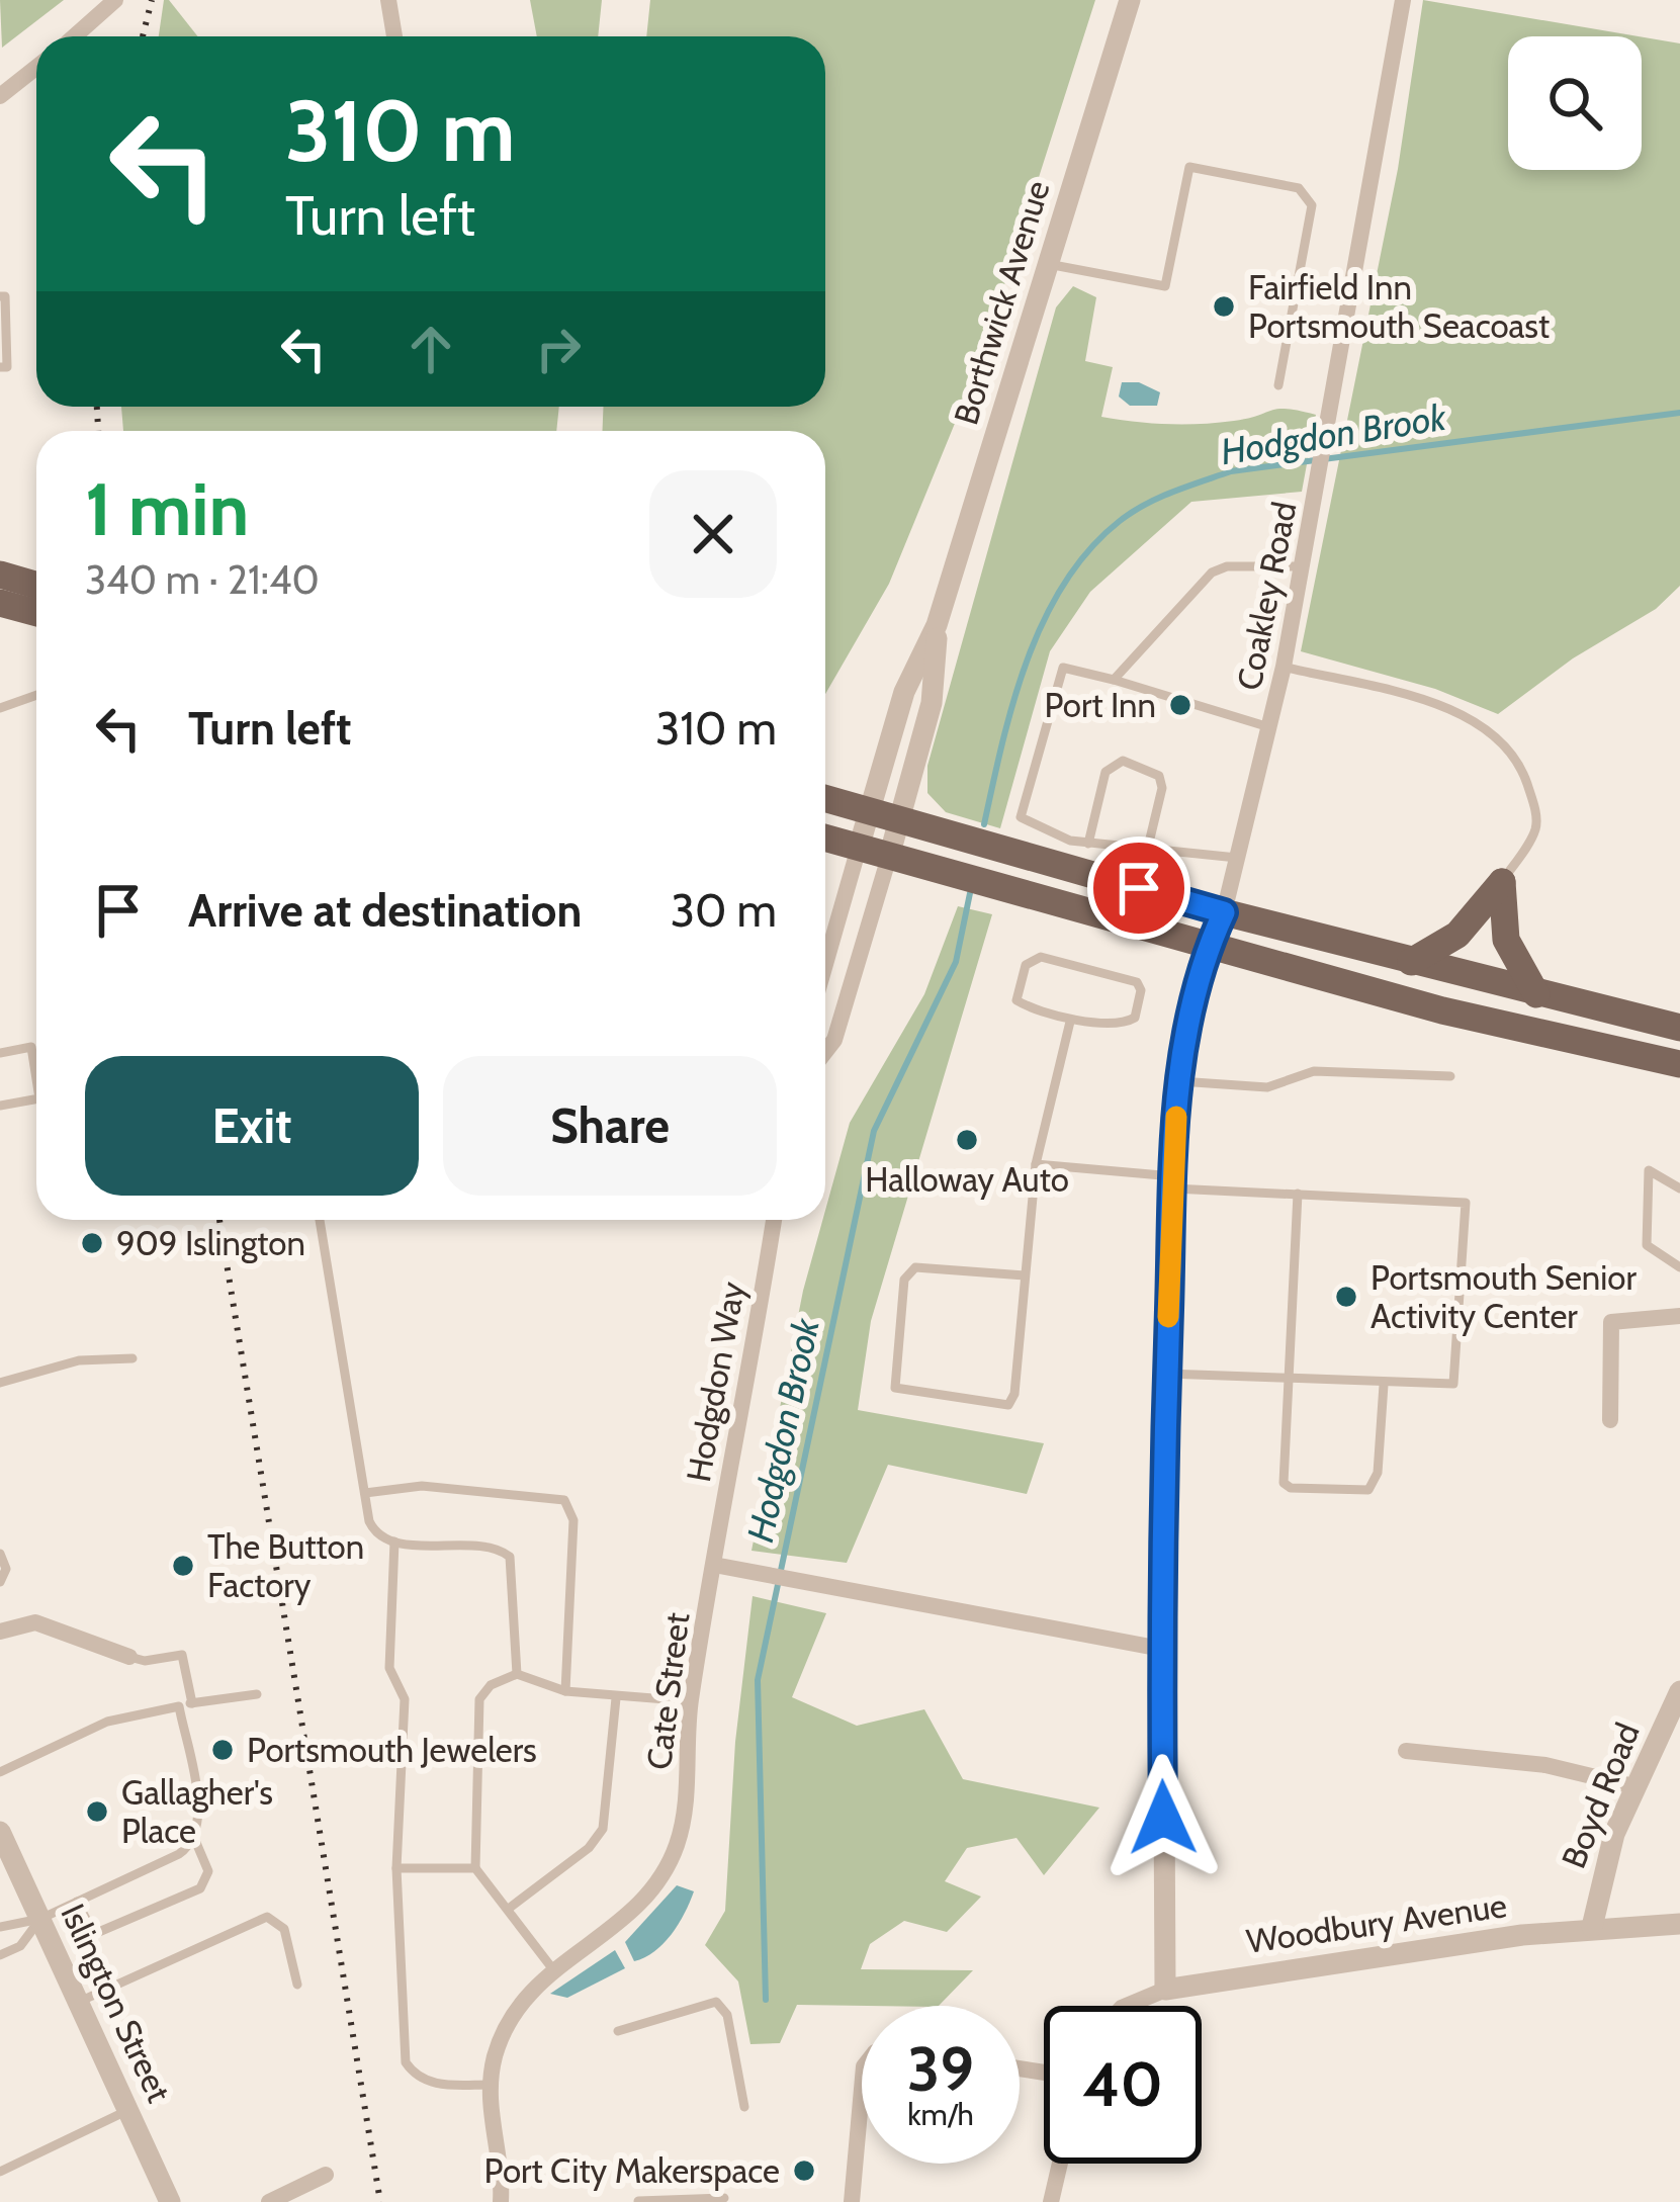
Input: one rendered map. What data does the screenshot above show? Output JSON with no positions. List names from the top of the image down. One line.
{"streets":{"street":["Borthwick Avenue","Coakley Road","Hodgdon Way","Cate Street","Boyd Road","Woodbury Avenue","Islington Street"]},"crossings":[["Hodgdon Way","Cate Street"],["Boyd Road","Woodbury Avenue"]],"water":["Hodgdon Brook"],"places":["Fairfield Inn Portsmouth Seacoast","Port Inn","Halloway Auto","909 Islington","Portsmouth Senior Activity Center","The Button Factory","Portsmouth Jewelers","Gallagher's Place","Port City Makerspace"],"page":{"turn":["310 m","Turn left"],"heading":["1 min","340 m · 21:40"],"list":[{"name":"Turn left","value":"310 m"},{"name":"Arrive at destination","value":"30 m"}],"buttons":["Exit","Share"],"speed":"39 km/h","limit":"40"}}
